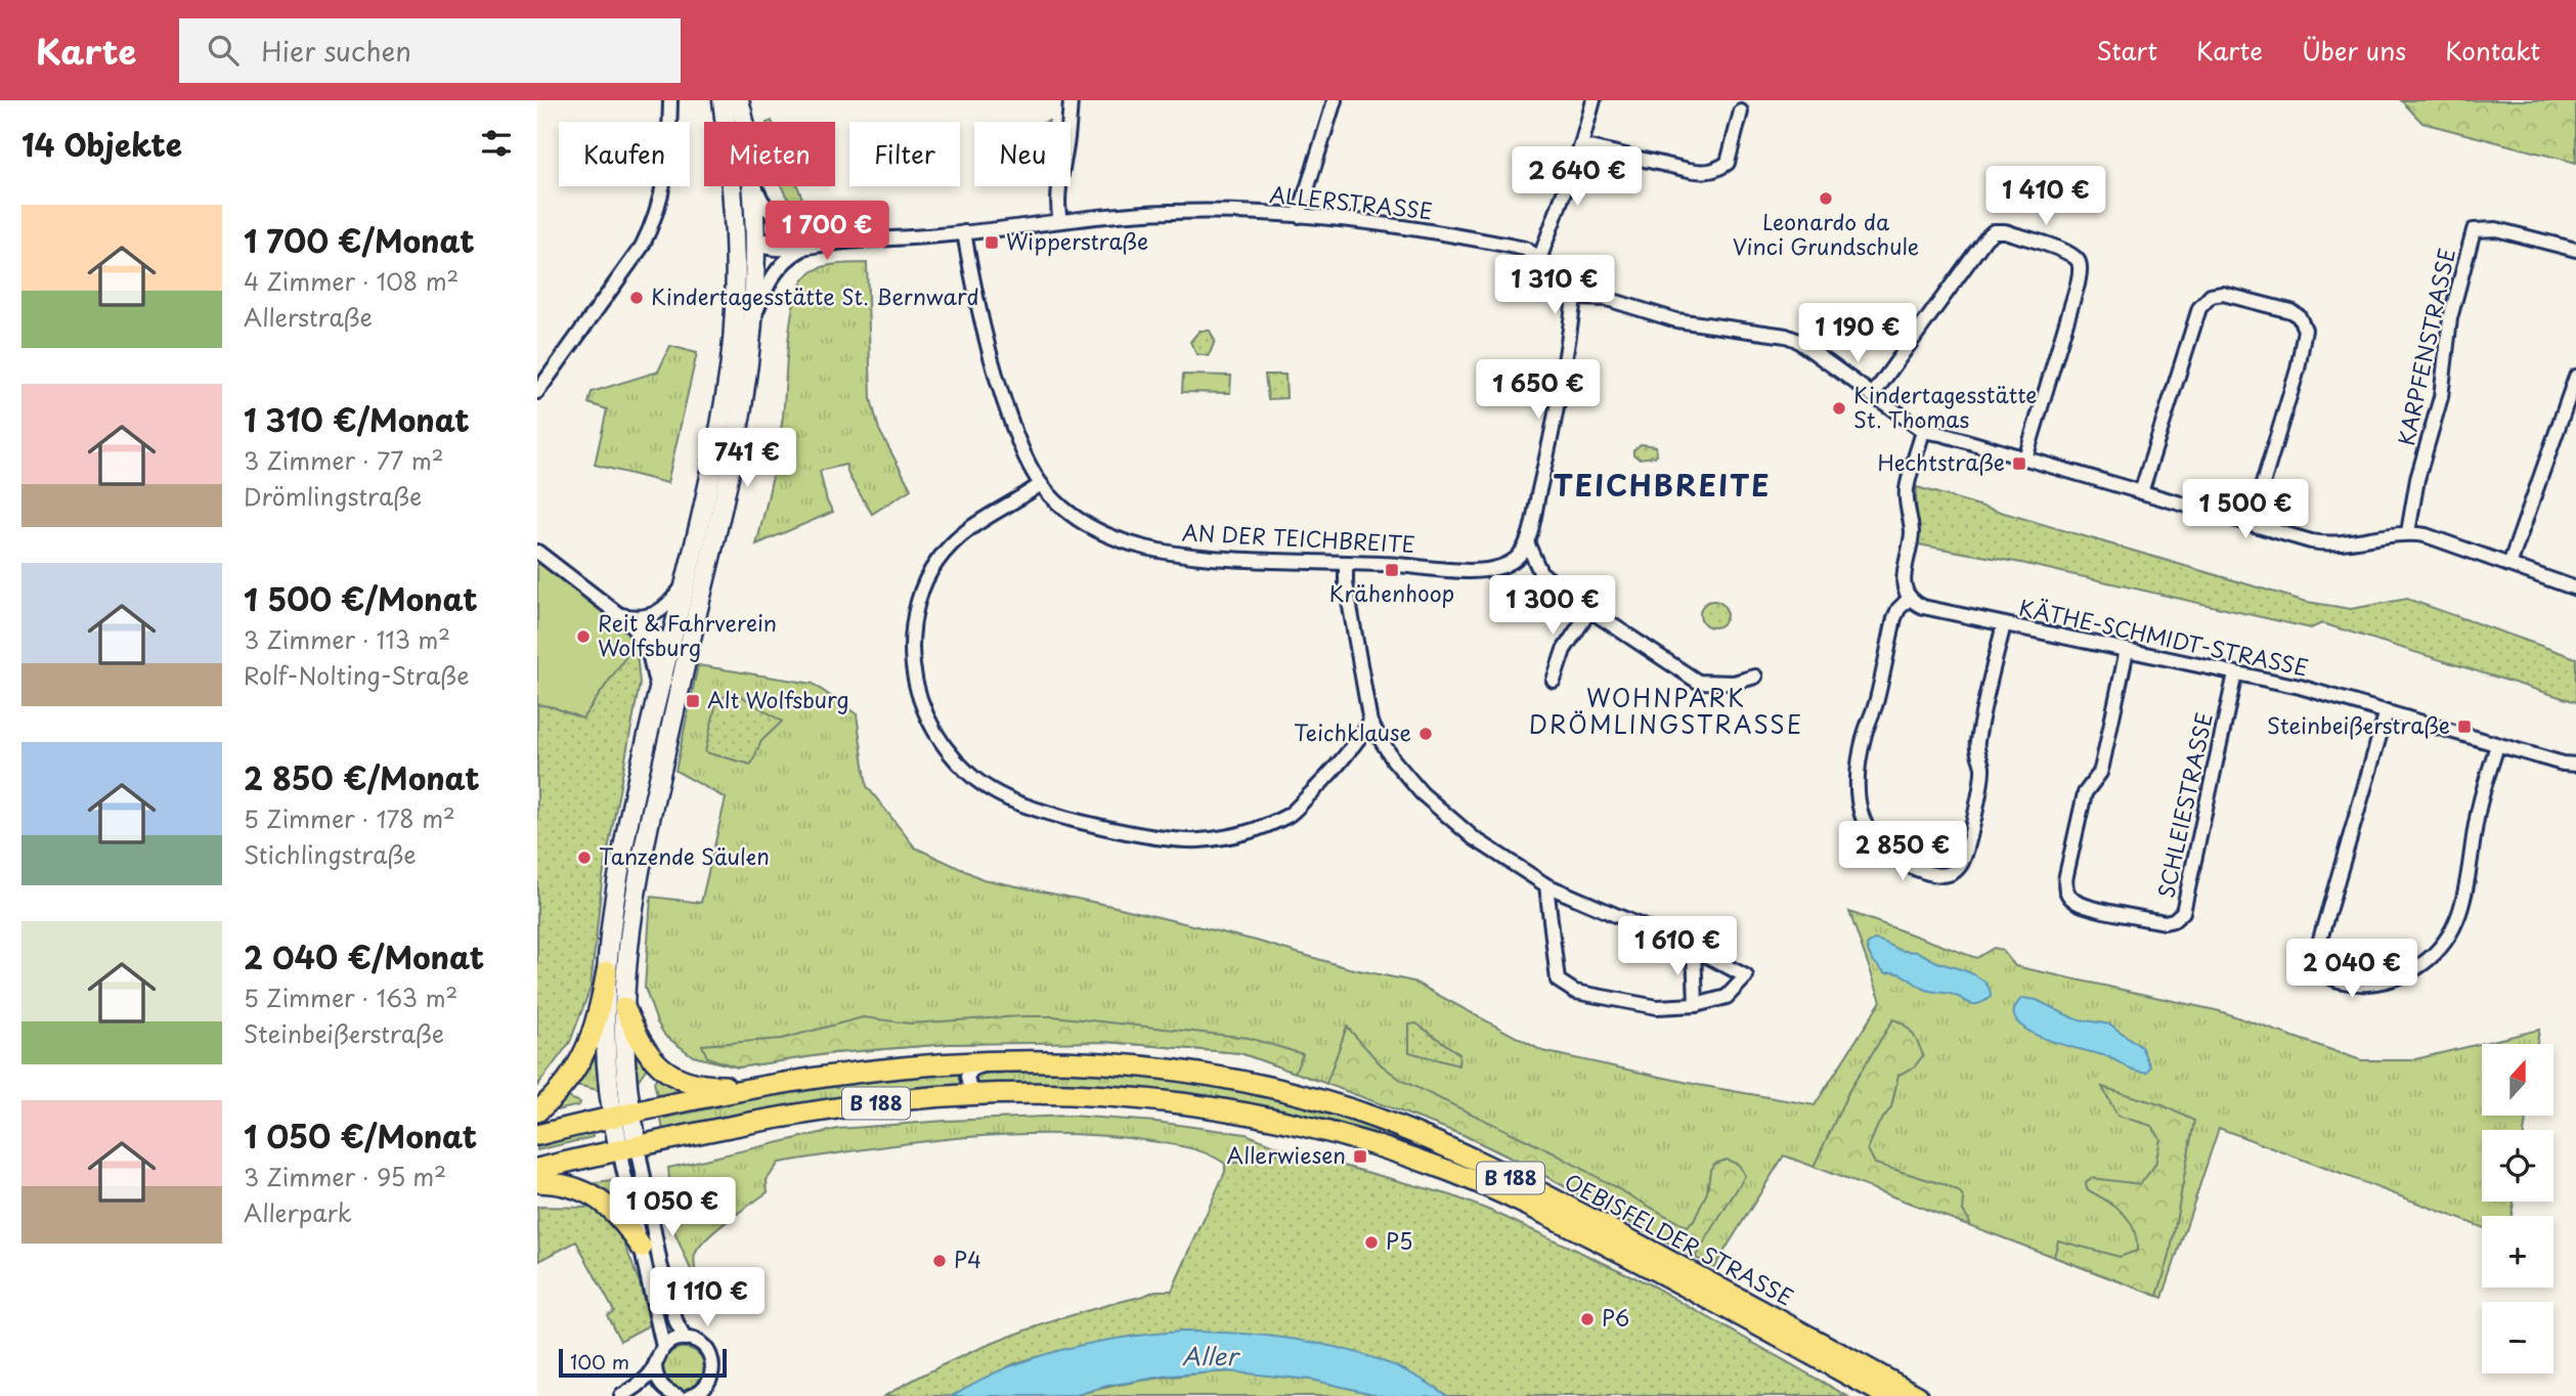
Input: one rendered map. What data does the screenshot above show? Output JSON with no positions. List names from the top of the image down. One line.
{"streets":{"main road":["B 188","OEBISFELDER STRASSE"],"street":["ALLERSTRASSE","KARPFENSTRASSE","AN DER TEICHBREITE","KÄTHE-SCHMIDT-STRASSE","SCHLEIESTRASSE"]},"crossings":[["ALLERSTRASSE","AN DER TEICHBREITE"],["KÄTHE-SCHMIDT-STRASSE","SCHLEIESTRASSE"],["B 188","OEBISFELDER STRASSE"]],"districts":["TEICHBREITE","WOHNPARK DRÖMLINGSTRASSE"],"water":["Aller"],"places":{"other":["Leonardo da Vinci Grundschule","Kindertagesstätte St. Bernward","Kindertagesstätte St. Thomas","Reit & Fahrverein Wolfsburg","Teichklause","Tanzende Säulen","P5","P4","P6"],"transit":["Wipperstraße","Hechtstraße","Krähenhoop","Alt Wolfsburg","Steinbeißerstraße","Allerwiesen"]},"scale_bar":"100 m","north":"top","page":{"header":"Karte","search":"Hier suchen","nav":["Start","Karte","Über uns","Kontakt"],"heading":"14 Objekte","chip":["Kaufen","Mieten","Filter","Neu"],"price":["2 640 €","1 410 €","1 700 €","1 310 €","1 190 €","1 650 €","741 €","1 500 €","1 300 €","2 850 €","1 610 €","2 040 €","1 050 €","1 110 €"],"list":[{"name":"1 700 €/Monat","note":"4 Zimmer · 108 m² · Allerstraße"},{"name":"1 310 €/Monat","note":"3 Zimmer · 77 m² · Drömlingstraße"},{"name":"1 500 €/Monat","note":"3 Zimmer · 113 m² · Rolf-Nolting-Straße"},{"name":"2 850 €/Monat","note":"5 Zimmer · 178 m² · Stichlingstraße"},{"name":"2 040 €/Monat","note":"5 Zimmer · 163 m² · Steinbeißerstraße"},{"name":"1 050 €/Monat","note":"3 Zimmer · 95 m² · Allerpark"}],"map_buttons":["+","−"],"scale":"100 m"}}
